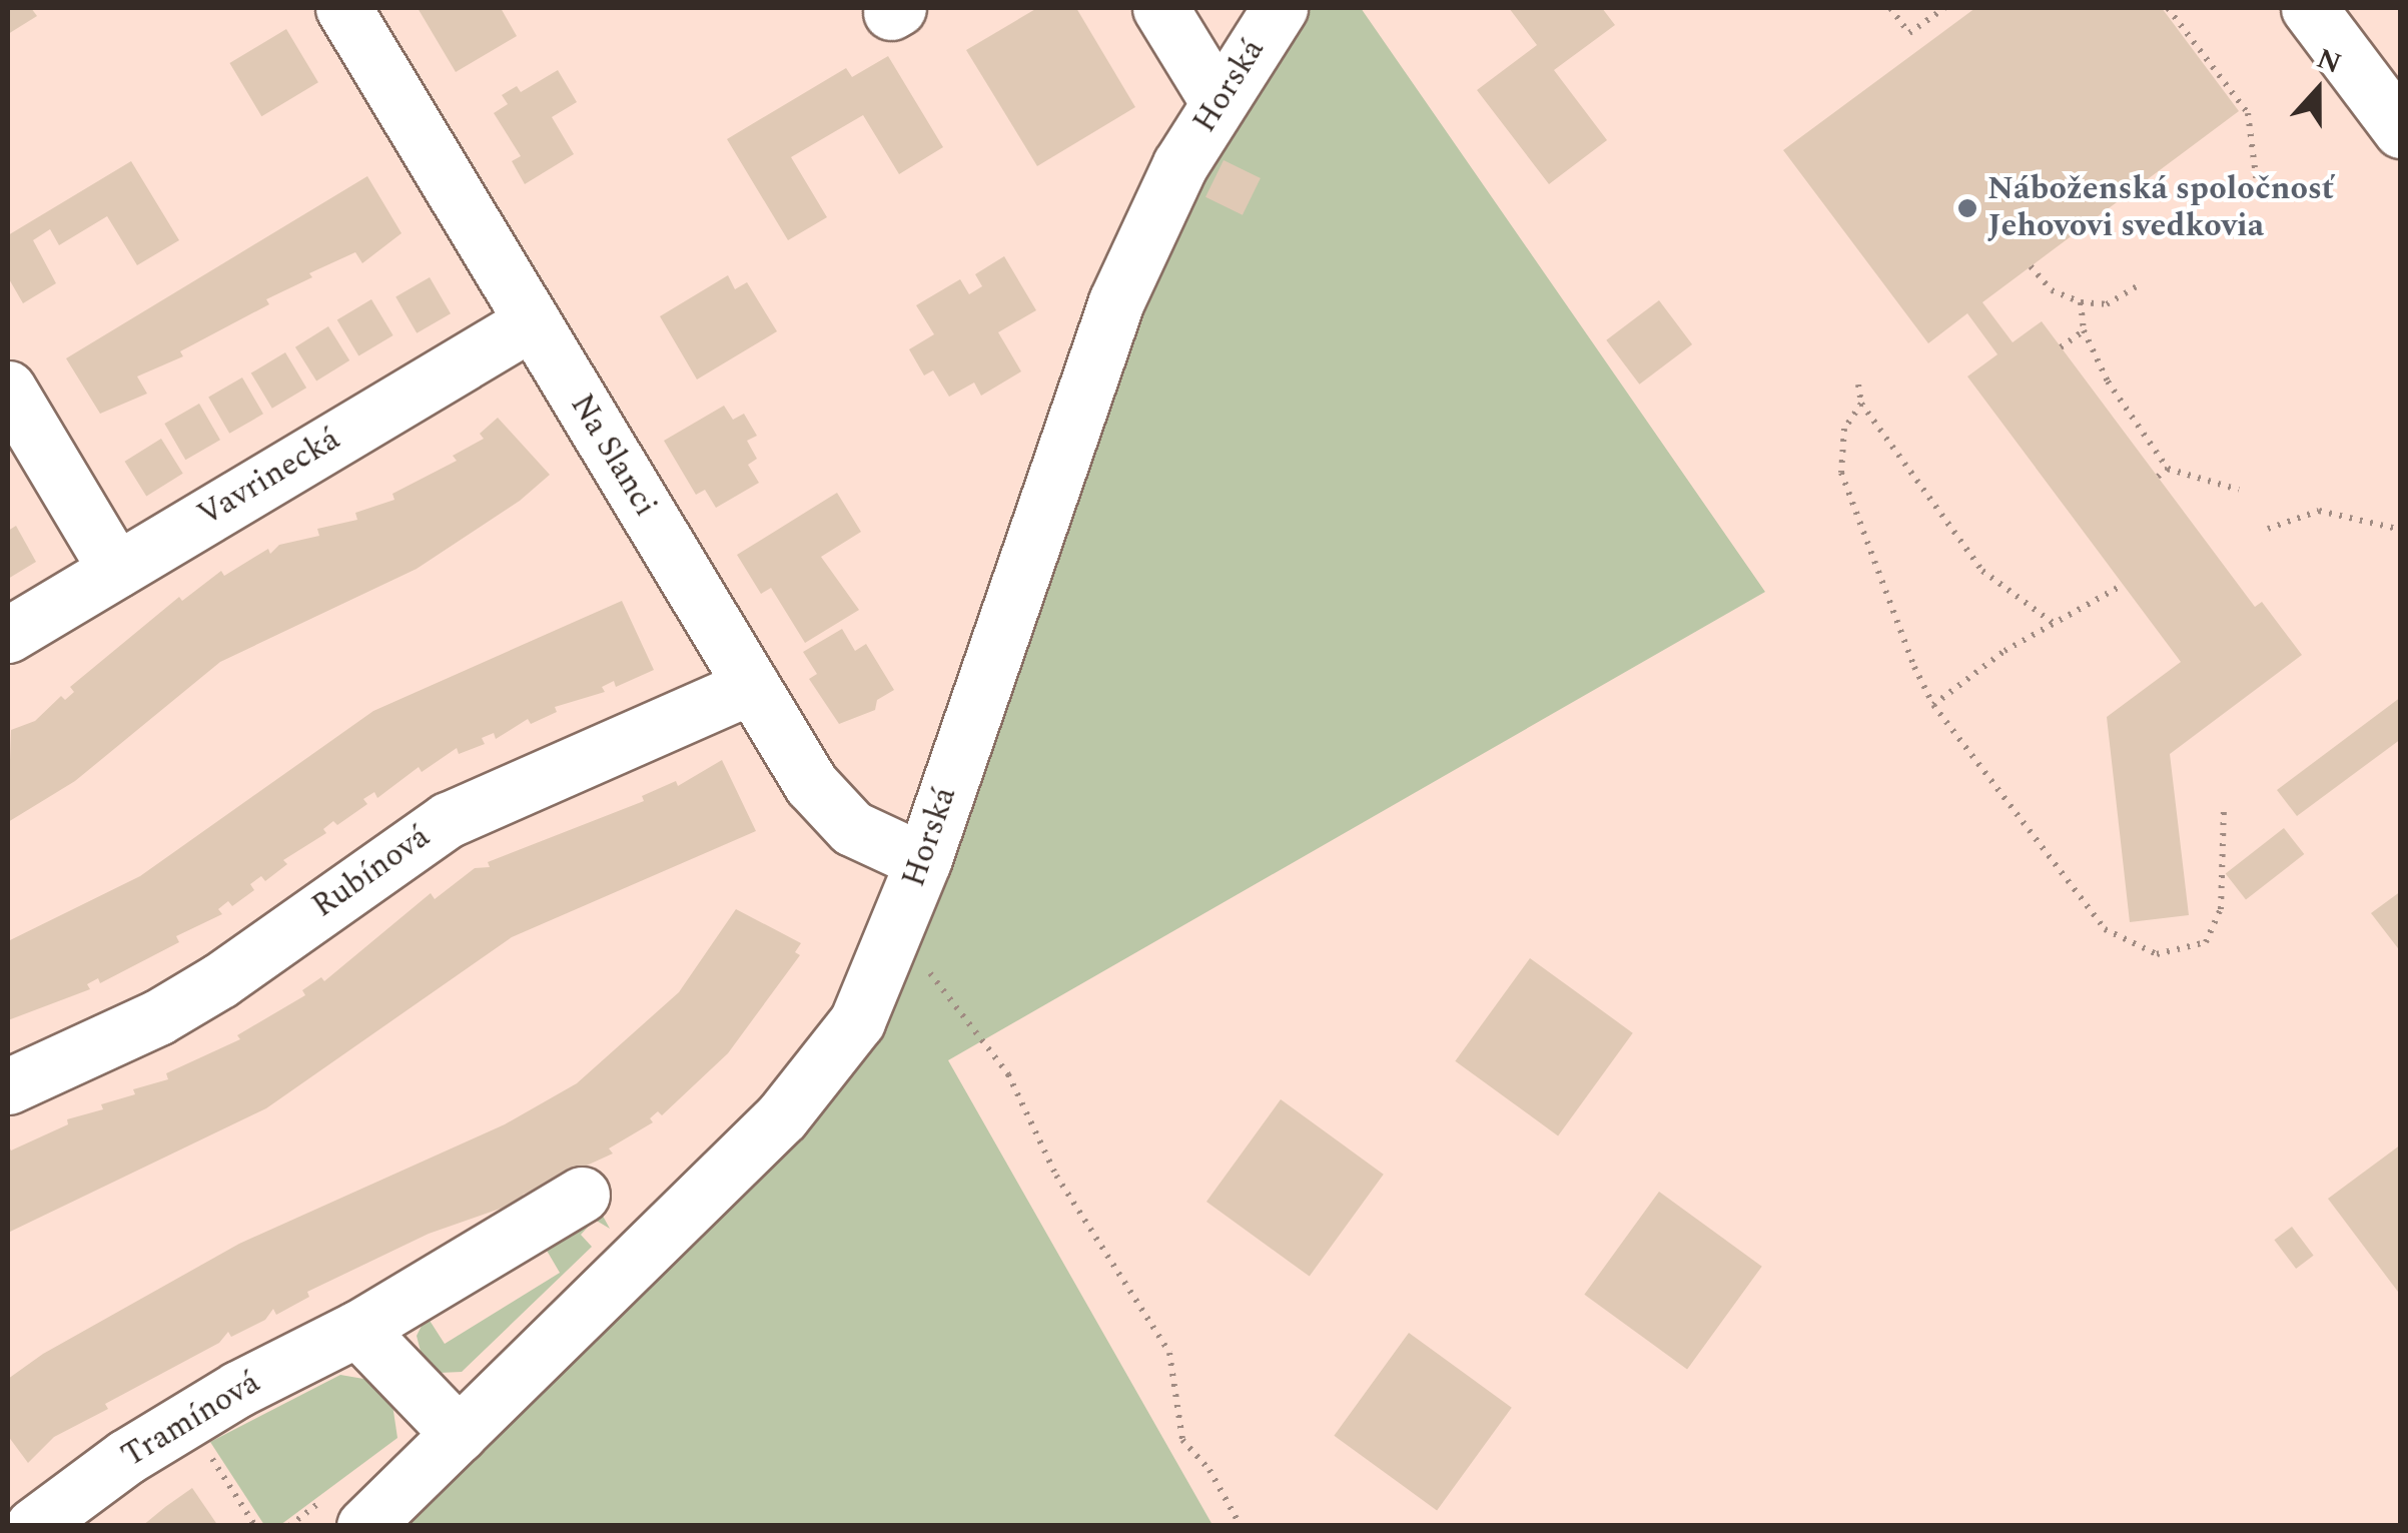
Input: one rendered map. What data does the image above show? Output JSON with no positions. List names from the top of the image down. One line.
{"streets":{"street":["Horská","Na Slanci","Vavrinecká","Rubínová","Tramínová"]},"crossings":[["Horská","Na Slanci"],["Na Slanci","Vavrinecká"],["Na Slanci","Rubínová"]],"places":["Náboženská spoločnosť Jehovovi svedkovia"],"north":"top"}
